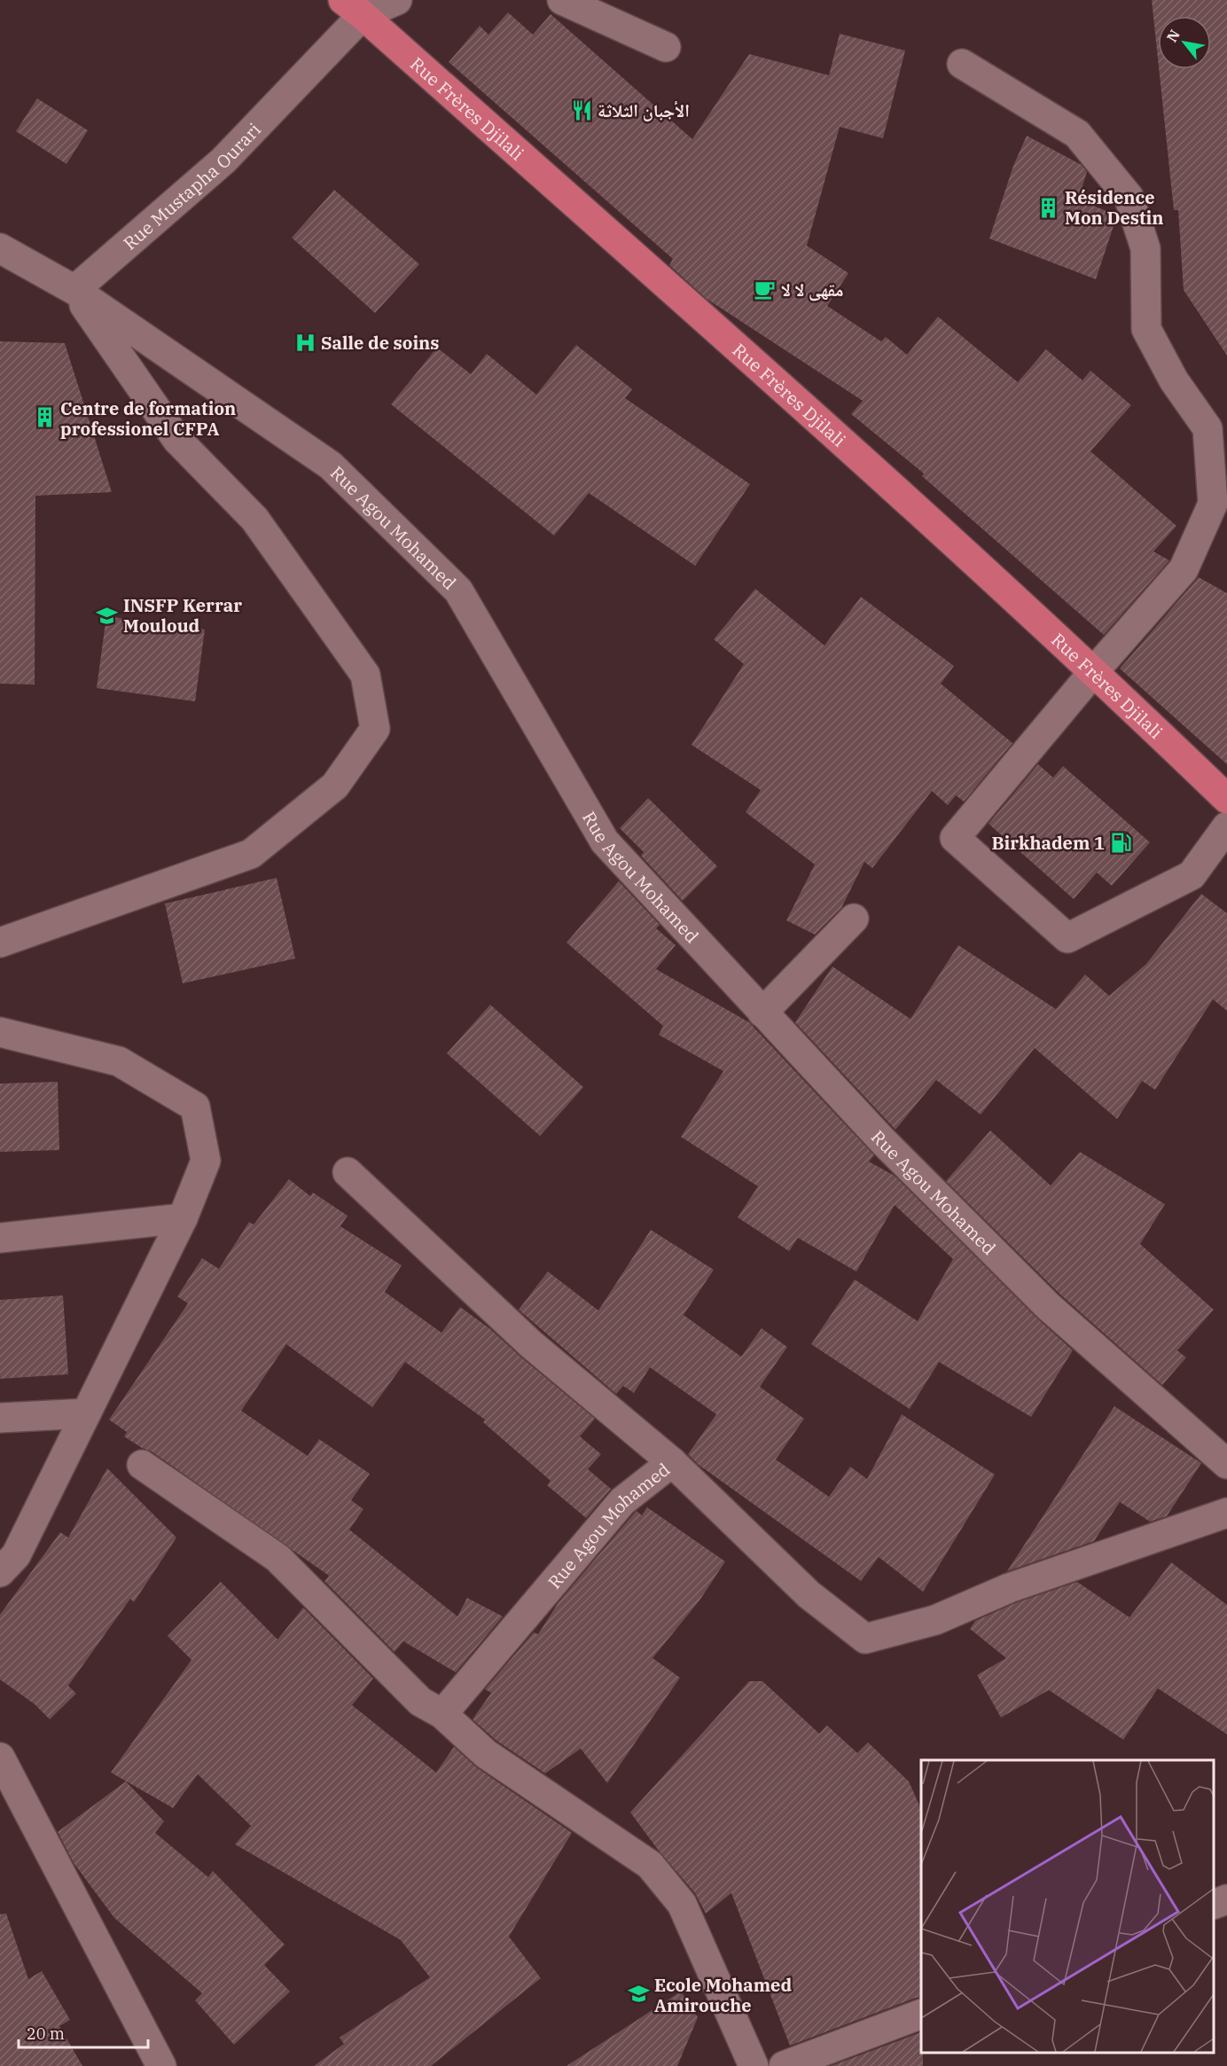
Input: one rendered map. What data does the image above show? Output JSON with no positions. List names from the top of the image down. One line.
{"streets":{"main road":["Rue Frères Djilali"],"street":["Rue Mustapha Ourari","Rue Agou Mohamed"]},"crossings":[["Rue Frères Djilali","Rue Mustapha Ourari"],["Rue Mustapha Ourari","Rue Agou Mohamed"]],"places":{"restaurant":["الأجبان الثلاثة"],"building":["Résidence Mon Destin","Centre de formation professionel CFPA"],"cafe":["مقهى لا لا"],"hospital":["Salle de soins"],"school or university":["INSFP Kerrar Mouloud","Ecole Mohamed Amirouche"],"fuel station":["Birkhadem 1"]},"scale_bar":"20 m","north":"top left"}
